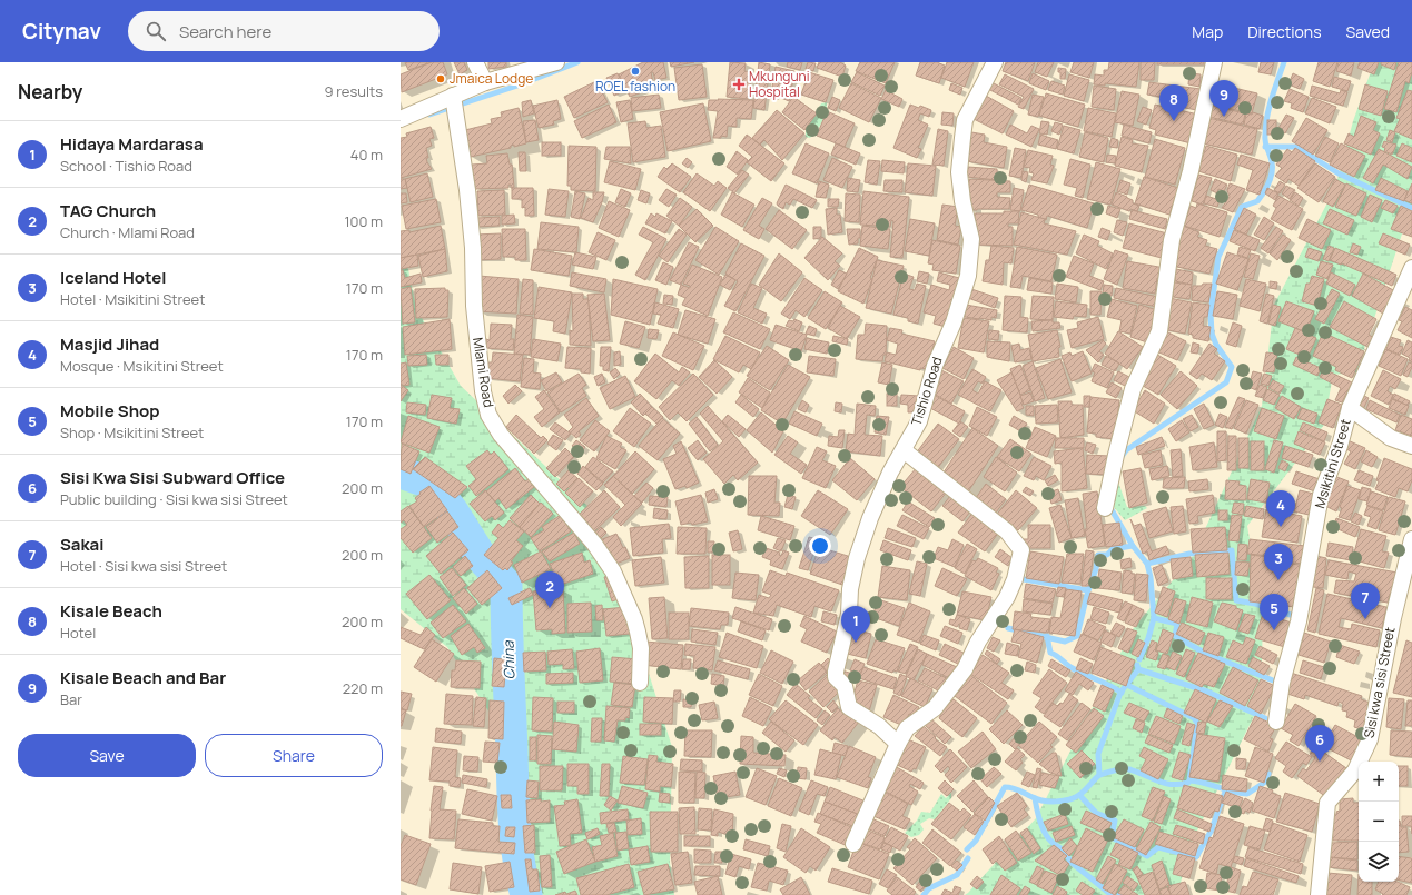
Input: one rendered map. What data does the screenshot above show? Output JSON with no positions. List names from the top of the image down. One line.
{"streets":{"street":["Mlami Road","Tishio Road","Msikitini Street","Sisi kwa sisi Street"]},"water":["China"],"places":{"other":["ROEL fashion","Jmaica Lodge"],"health":["Mkunguni Hospital"]},"page":{"header":"Citynav","search":"Search here","nav":["Map","Directions","Saved"],"heading":["Nearby","9 results"],"pins":["9","8","4","3","2","7","5","1","6"],"list":[{"mark":"1","name":"Hidaya Mardarasa","note":"School · Tishio Road","value":"40 m"},{"mark":"2","name":"TAG Church","note":"Church · Mlami Road","value":"100 m"},{"mark":"3","name":"Iceland Hotel","note":"Hotel · Msikitini Street","value":"170 m"},{"mark":"4","name":"Masjid Jihad","note":"Mosque · Msikitini Street","value":"170 m"},{"mark":"5","name":"Mobile Shop","note":"Shop · Msikitini Street","value":"170 m"},{"mark":"6","name":"Sisi Kwa Sisi Subward Office","note":"Public building · Sisi kwa sisi Street","value":"200 m"},{"mark":"7","name":"Sakai","note":"Hotel · Sisi kwa sisi Street","value":"200 m"},{"mark":"8","name":"Kisale Beach","note":"Hotel","value":"200 m"},{"mark":"9","name":"Kisale Beach and Bar","note":"Bar","value":"220 m"}],"buttons":["Save","Share"],"map_buttons":["+","−"]}}
